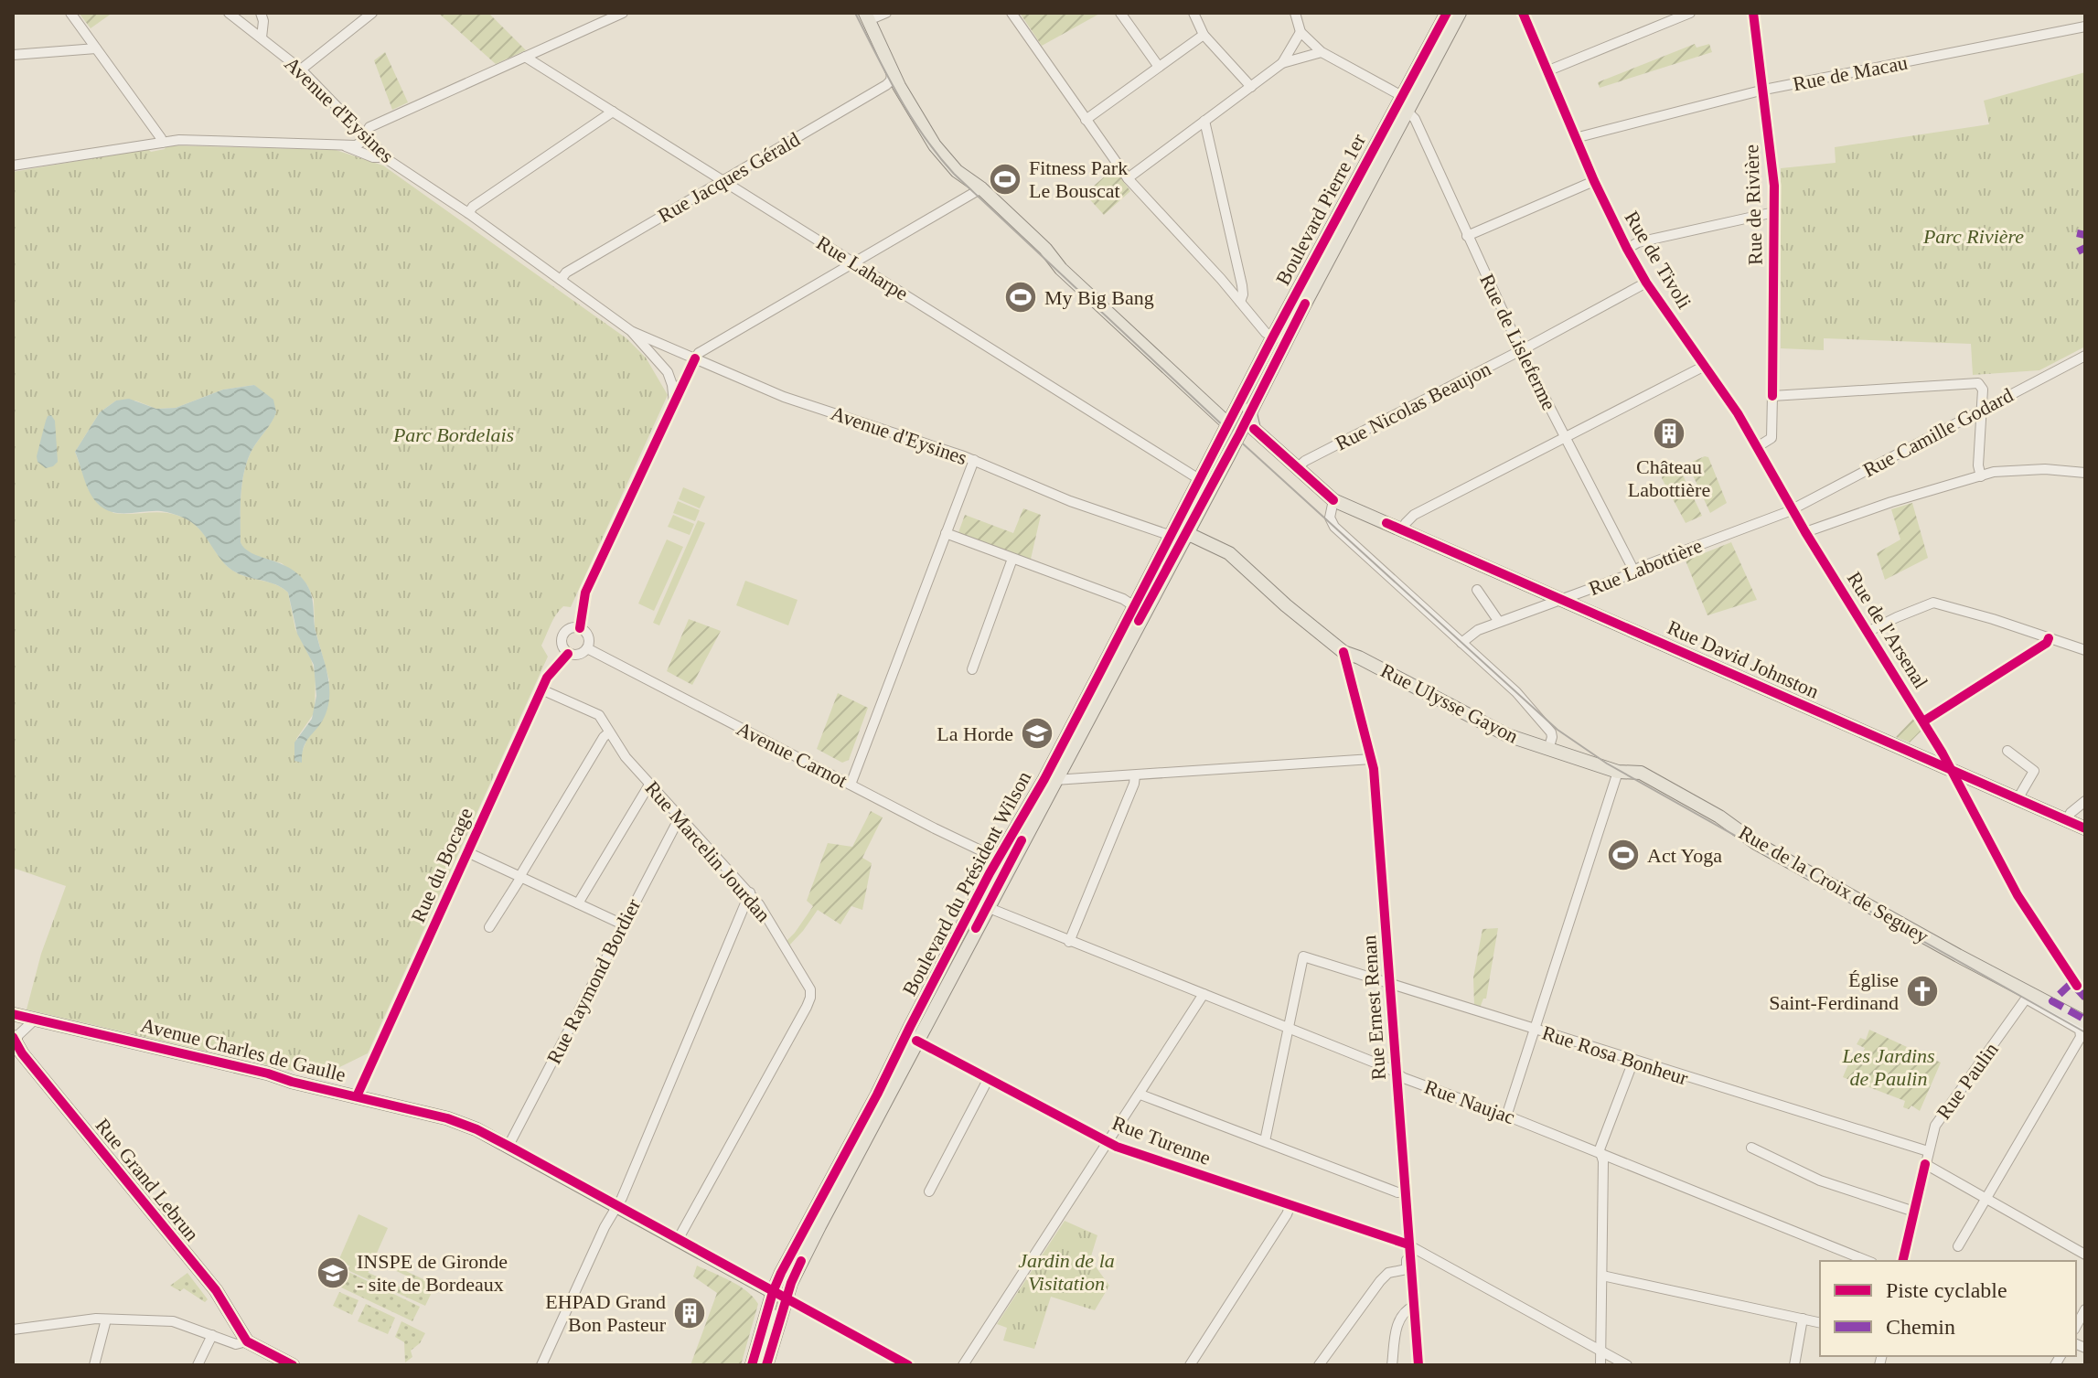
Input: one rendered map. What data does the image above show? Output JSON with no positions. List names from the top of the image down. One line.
{"streets":{"main road":["Boulevard Pierre 1er","Rue David Johnston","Rue Ulysse Gayon","Boulevard du Président Wilson","Rue de la Croix de Seguey","Avenue Charles de Gaulle","Rue Grand Lebrun"],"street":["Rue de Macau","Avenue d'Eysines","Rue Jacques Gérald","Rue de Rivière","Rue de Tivoli","Rue Laharpe","Rue de Lisleferme","Rue Nicolas Beaujon","Rue Camille Godard","Rue Labottière","Rue de l'Arsenal","Avenue Carnot","Rue Marcelin Jourdan","Rue du Bocage","Rue Raymond Bordier","Rue Ernest Renan","Rue Rosa Bonheur","Rue Paulin","Rue Naujac","Rue Turenne"]},"crossings":[["Rue de Macau","Rue de Rivière"],["Rue de Macau","Rue de Tivoli"],["Avenue d'Eysines","Rue Jacques Gérald"],["Avenue d'Eysines","Boulevard du Président Wilson"],["Rue Jacques Gérald","Rue Laharpe"],["Rue de Rivière","Rue de Tivoli"],["Boulevard Pierre 1er","Rue de Lisleferme"],["Boulevard Pierre 1er","Boulevard du Président Wilson"],["Rue de Tivoli","Rue Nicolas Beaujon"],["Rue de Tivoli","Rue Camille Godard"],["Rue de Tivoli","Rue Labottière"],["Rue de Tivoli","Rue de l'Arsenal"],["Rue Laharpe","Boulevard du Président Wilson"],["Rue de Lisleferme","Rue Nicolas Beaujon"],["Rue de Lisleferme","Rue Labottière"],["Rue Camille Godard","Rue Labottière"],["Rue Camille Godard","Rue de l'Arsenal"],["Rue Labottière","Rue de l'Arsenal"],["Rue Labottière","Rue David Johnston"],["Rue de l'Arsenal","Rue David Johnston"],["Rue Ulysse Gayon","Boulevard du Président Wilson"],["Rue Ulysse Gayon","Rue de la Croix de Seguey"],["Rue Ulysse Gayon","Rue Ernest Renan"],["Avenue Carnot","Rue du Bocage"],["Avenue Carnot","Boulevard du Président Wilson"],["Rue Marcelin Jourdan","Rue du Bocage"],["Rue Marcelin Jourdan","Rue Raymond Bordier"],["Rue Marcelin Jourdan","Avenue Charles de Gaulle"],["Rue du Bocage","Avenue Charles de Gaulle"],["Boulevard du Président Wilson","Avenue Charles de Gaulle"],["Boulevard du Président Wilson","Rue Naujac"],["Boulevard du Président Wilson","Rue Turenne"],["Rue de la Croix de Seguey","Rue Paulin"],["Rue Raymond Bordier","Avenue Charles de Gaulle"],["Rue Ernest Renan","Rue Rosa Bonheur"],["Rue Ernest Renan","Rue Naujac"],["Rue Ernest Renan","Rue Turenne"],["Rue Rosa Bonheur","Rue Paulin"],["Rue Rosa Bonheur","Rue Naujac"]],"parks":["Parc Rivière","Parc Bordelais","Les Jardins de Paulin","Jardin de la Visitation"],"places":{"sports":["Fitness Park Le Bouscat","My Big Bang","Act Yoga"],"building":["Château Labottière","EHPAD Grand Bon Pasteur"],"school or university":["La Horde","INSPE de Gironde - site de Bordeaux"],"church":["Église Saint-Ferdinand"]},"legend":["Piste cyclable","Chemin"]}
